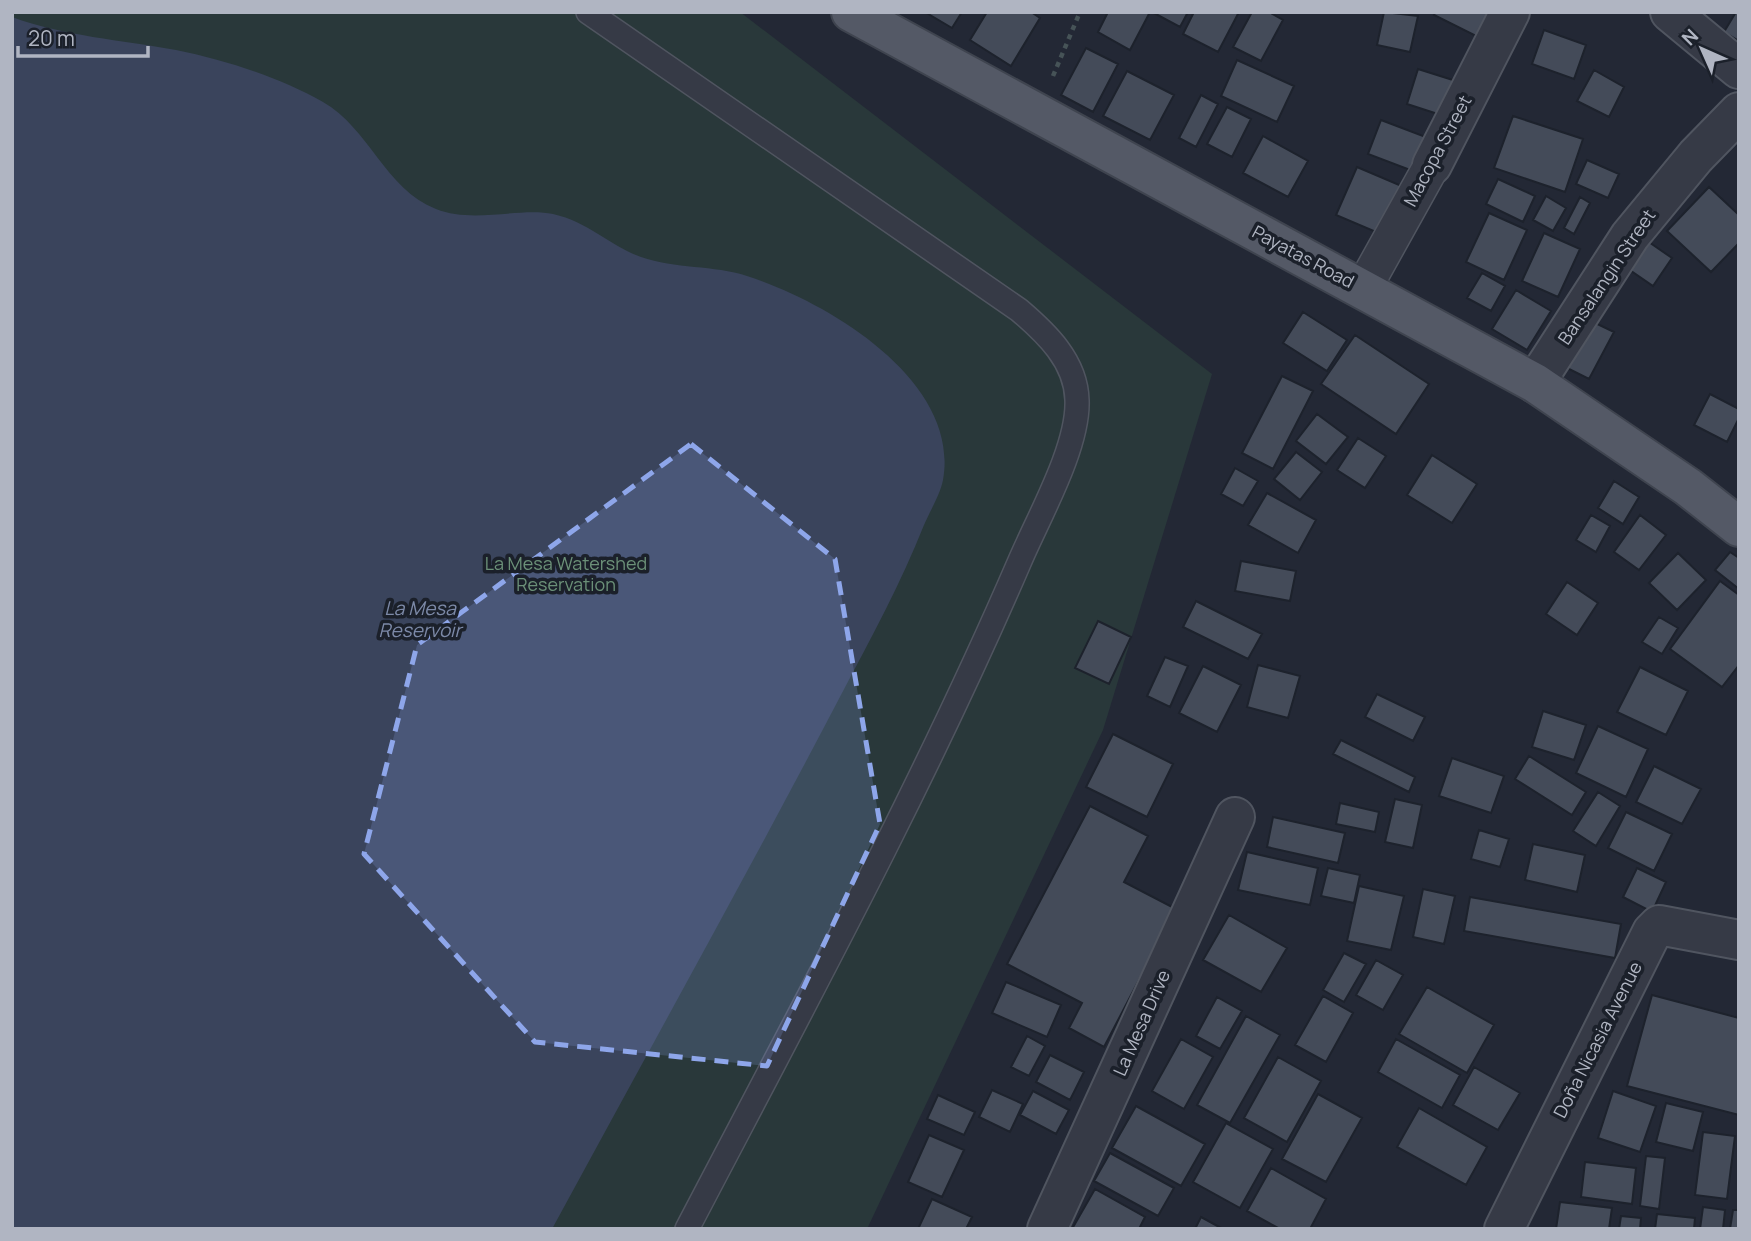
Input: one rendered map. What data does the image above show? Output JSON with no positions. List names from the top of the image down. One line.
{"streets":{"main road":["Payatas Road"],"street":["Macopa Street","Bansalangin Street","La Mesa Drive","Doña Nicasia Avenue"]},"crossings":[["Macopa Street","Payatas Road"],["Payatas Road","Bansalangin Street"]],"water":["La Mesa Reservoir"],"parks":["La Mesa Watershed Reservation"],"scale_bar":"20 m","north":"top left"}
